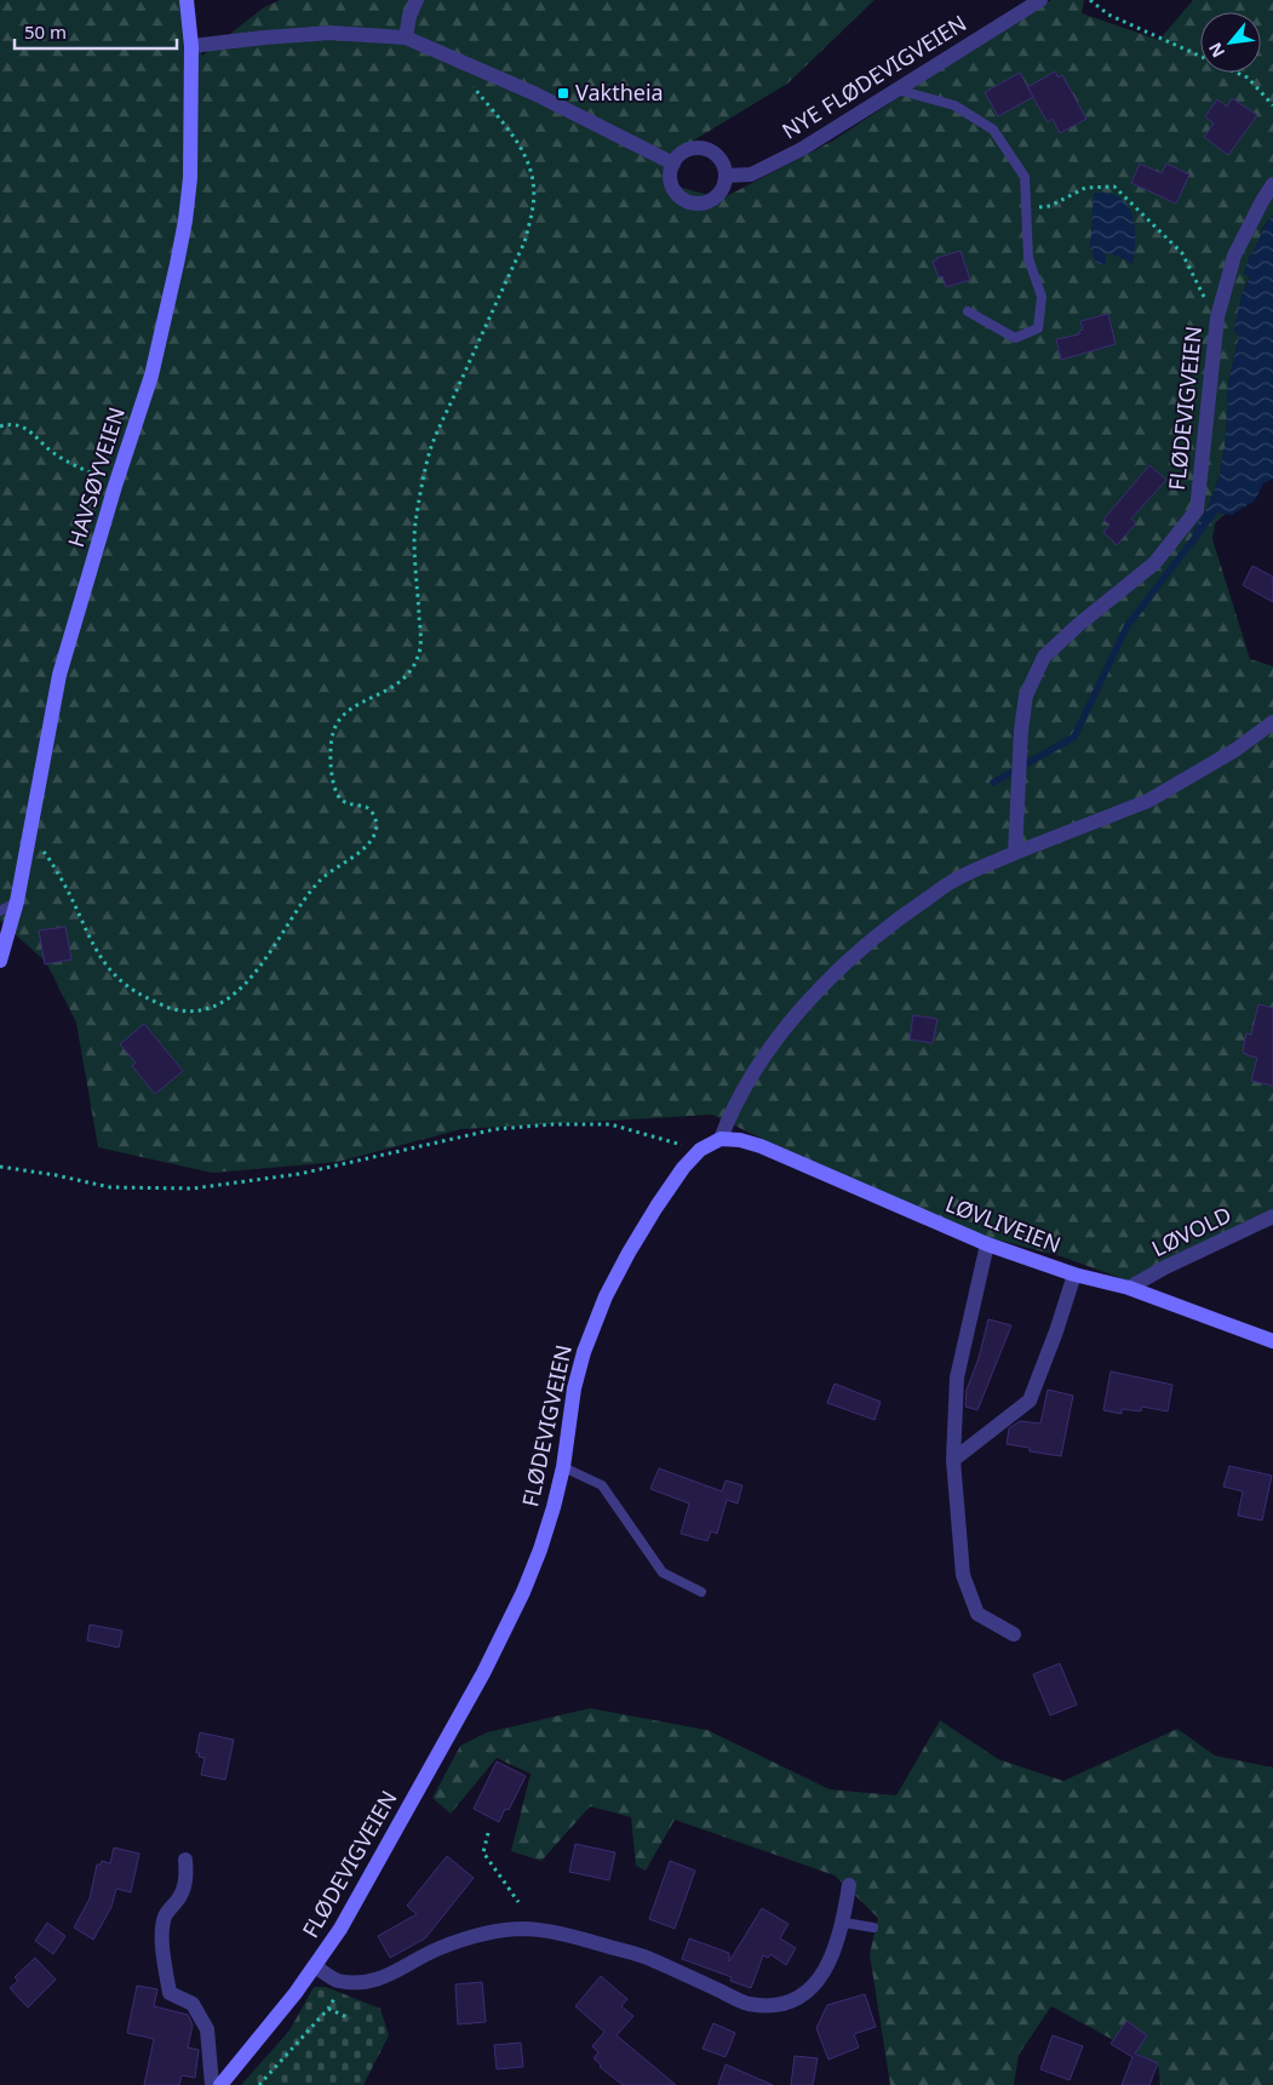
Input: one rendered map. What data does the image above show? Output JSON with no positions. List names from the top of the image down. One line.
{"streets":{"main road":["FLØDEVIGVEIEN","HAVSØYVEIEN","LØVLIVEIEN"],"street":["NYE FLØDEVIGVEIEN","LØVOLD"]},"crossings":[["FLØDEVIGVEIEN","LØVLIVEIEN"],["LØVLIVEIEN","LØVOLD"]],"places":{"transit":["Vaktheia"]},"scale_bar":"50 m","north":"bottom left"}
